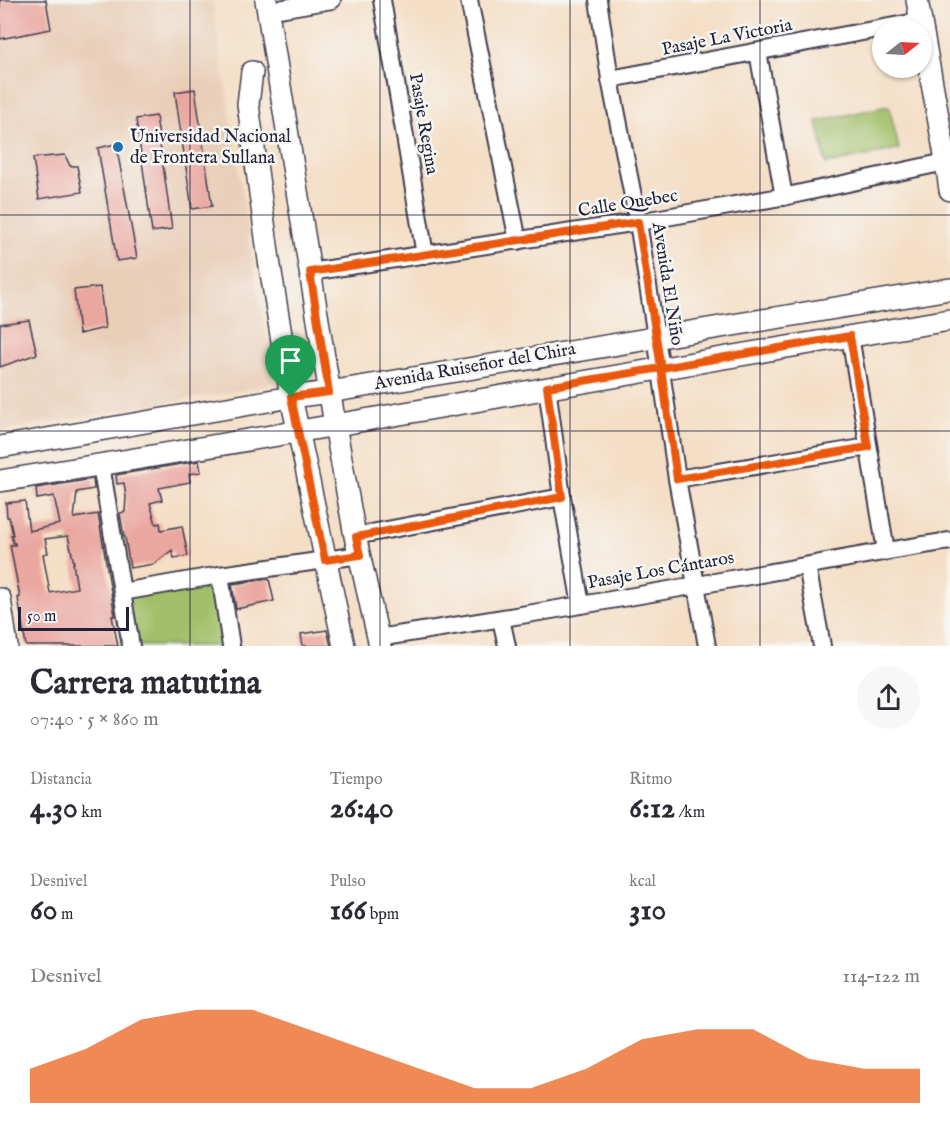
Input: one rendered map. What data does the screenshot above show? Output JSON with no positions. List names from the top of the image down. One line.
{"streets":{"street":["Pasaje La Victoria","Pasaje Regina","Calle Quebec","Avenida El Niño","Avenida Ruiseñor del Chira","Pasaje Los Cántaros"]},"crossings":[["Pasaje La Victoria","Avenida El Niño"],["Pasaje Regina","Calle Quebec"],["Calle Quebec","Avenida El Niño"],["Avenida El Niño","Avenida Ruiseñor del Chira"],["Avenida El Niño","Pasaje Los Cántaros"]],"places":["Universidad Nacional de Frontera Sullana"],"scale_bar":"50 m","north":"right","page":{"scale":"50 m","heading":["Carrera matutina","07:40 · 5 × 860 m"],"stats":[["Distancia","4.30 km"],["Tiempo","26:40"],["Ritmo","6:12 /km"],["Desnivel","60 m"],["Pulso","166 bpm"],["kcal","310"]],"chart":["Desnivel","114–122 m"]}}
